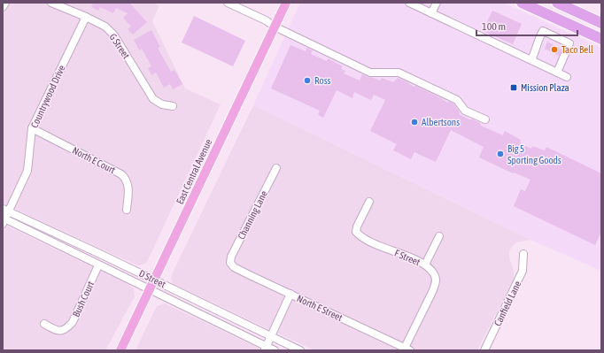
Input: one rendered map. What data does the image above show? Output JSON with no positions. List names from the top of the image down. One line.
{"streets":{"main road":["East Central Avenue"],"street":["G Street","Countrywood Drive","North E Court","Channing Lane","F Street","D Street","Bush Court","Canfield Lane","North E Street"]},"crossings":[["G Street","Countrywood Drive"],["Countrywood Drive","North E Court"],["Countrywood Drive","D Street"],["East Central Avenue","D Street"],["Channing Lane","North E Street"],["F Street","North E Street"],["D Street","Bush Court"]],"places":{"other":["Taco Bell","Ross","Albertsons","Big 5 Sporting Goods"],"transit":["Mission Plaza"]},"scale_bar":"100 m"}
